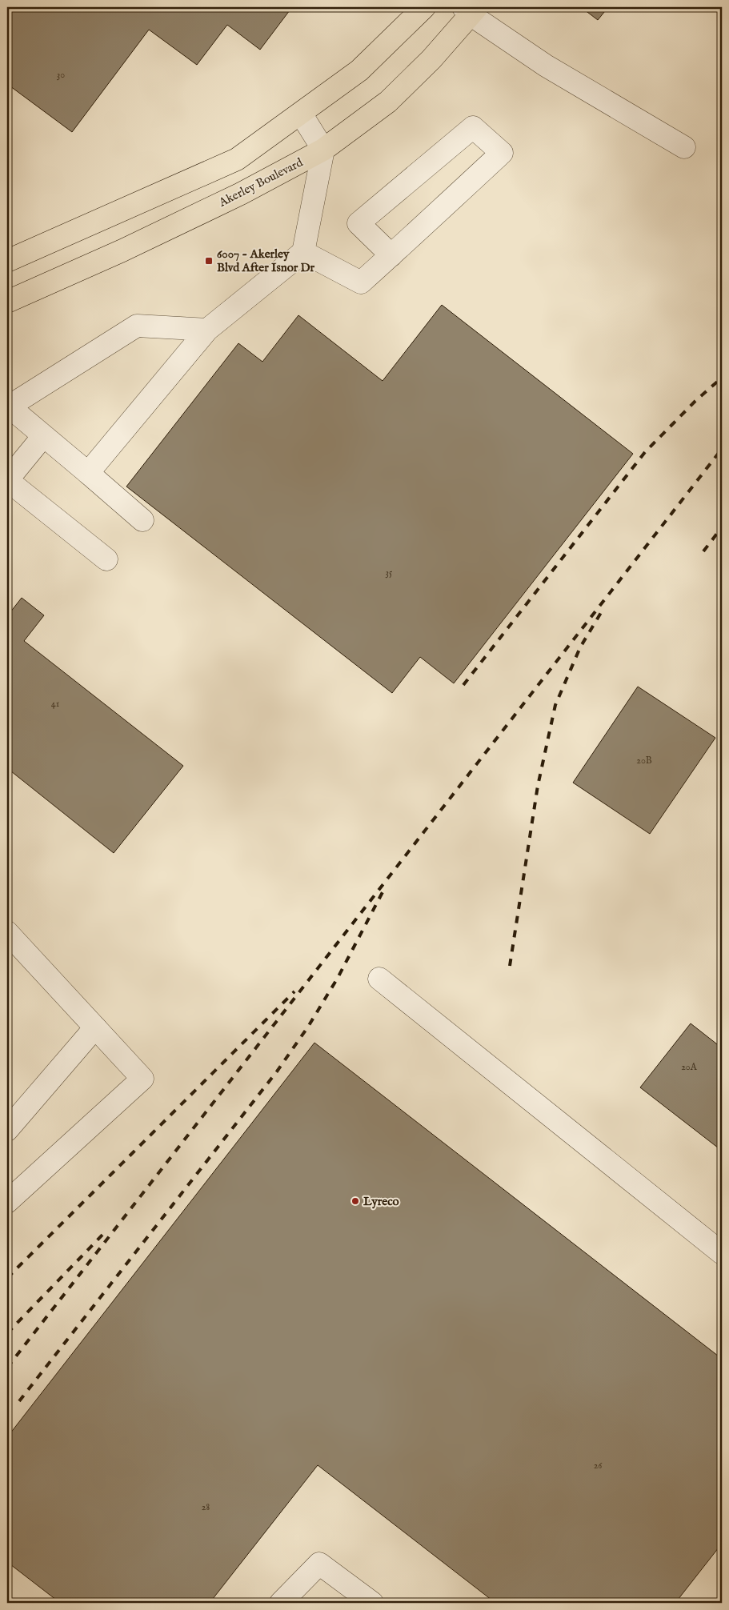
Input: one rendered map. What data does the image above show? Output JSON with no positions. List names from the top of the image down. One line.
{"streets":{"main road":["Akerley Boulevard"]},"places":{"transit":["6007 - Akerley Blvd After Isnor Dr"],"other":["Lyreco"]},"house_numbers":["30","35","41","20B","20A","26","28"]}
